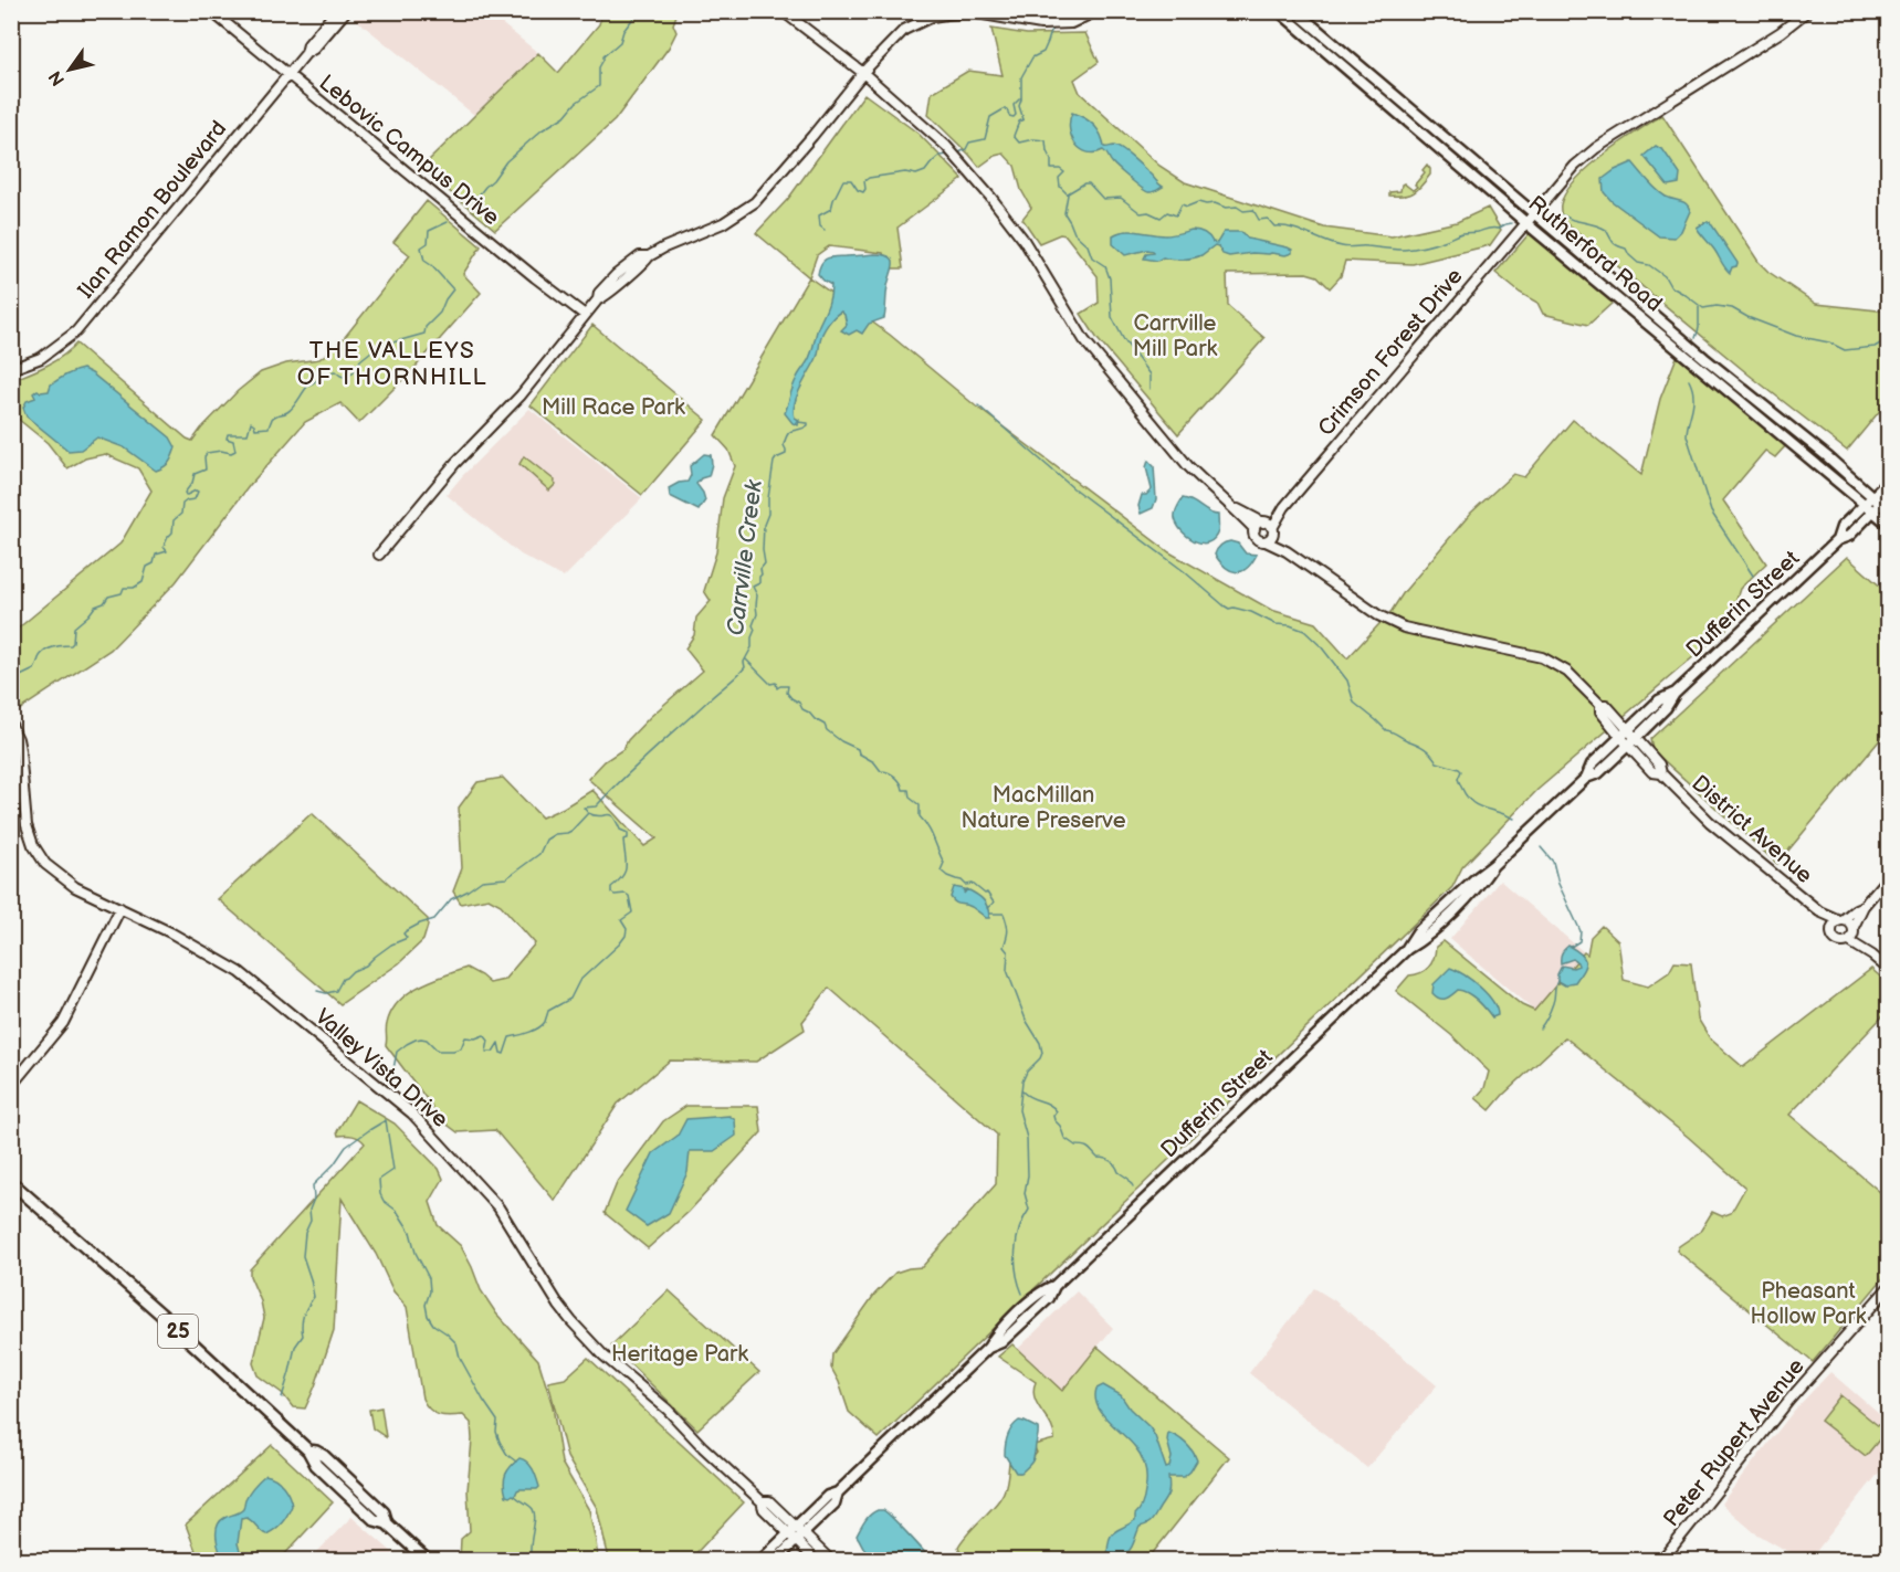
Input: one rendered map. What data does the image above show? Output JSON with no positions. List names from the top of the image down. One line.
{"streets":{"main road":["Rutherford Road","Dufferin Street","25"],"street":["Lebovic Campus Drive","Ilan Ramon Boulevard","Crimson Forest Drive","District Avenue","Valley Vista Drive","Peter Rupert Avenue"]},"crossings":[["Lebovic Campus Drive","Ilan Ramon Boulevard"],["Rutherford Road","Crimson Forest Drive"],["Rutherford Road","Dufferin Street"],["Dufferin Street","District Avenue"],["Dufferin Street","Valley Vista Drive"]],"districts":["THE VALLEYS OF THORNHILL"],"water":["Carrville Creek"],"parks":["Carrville Mill Park","Mill Race Park","MacMillan Nature Preserve","Pheasant Hollow Park","Heritage Park"],"north":"bottom left"}
